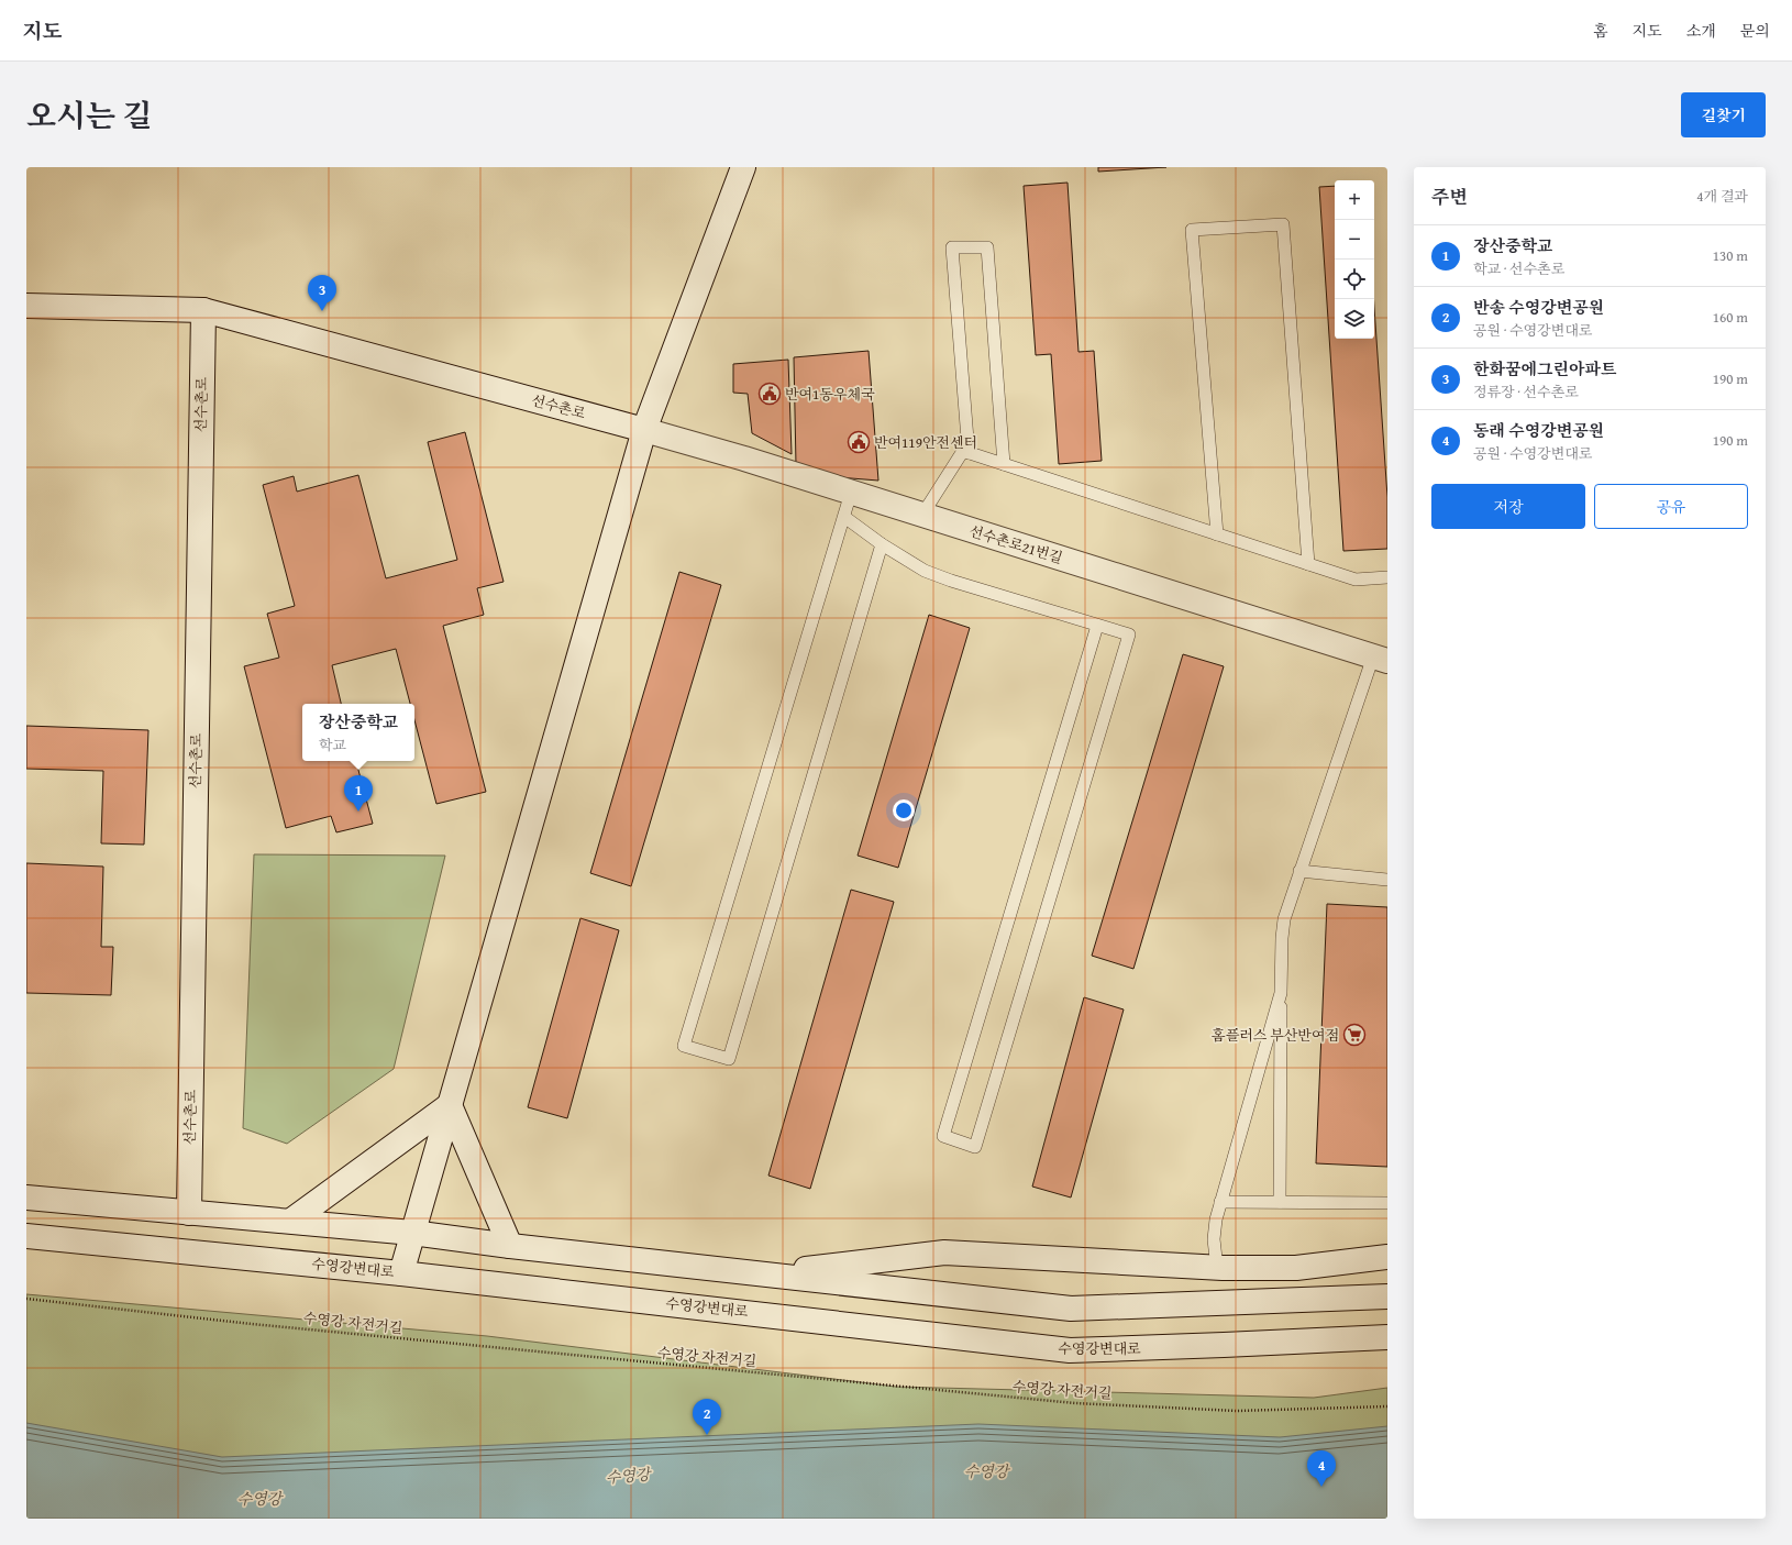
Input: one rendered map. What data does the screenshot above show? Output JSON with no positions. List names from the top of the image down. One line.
{"streets":{"main road":["선수촌로","선수촌로21번길","수영강변대로"],"path":["수영강 자전거길"]},"crossings":[["선수촌로","선수촌로21번길"]],"water":["수영강"],"places":{"public building":["반여1동우체국","반여119안전센터"],"supermarket":["홈플러스 부산반여점"]},"page":{"header":"지도","nav":["홈","지도","소개","문의"],"title":"오시는 길","buttons":["길찾기",["저장","공유"]],"heading":["주변","4개 결과"],"map_buttons":["+","−"],"list":[{"mark":"1","name":"장산중학교","note":"학교 · 선수촌로","value":"130 m"},{"mark":"2","name":"반송 수영강변공원","note":"공원 · 수영강변대로","value":"160 m"},{"mark":"3","name":"한화꿈에그린아파트","note":"정류장 · 선수촌로","value":"190 m"},{"mark":"4","name":"동래 수영강변공원","note":"공원 · 수영강변대로","value":"190 m"}],"pins":["3","1","2","4"],"popup":["장산중학교","학교"]}}
